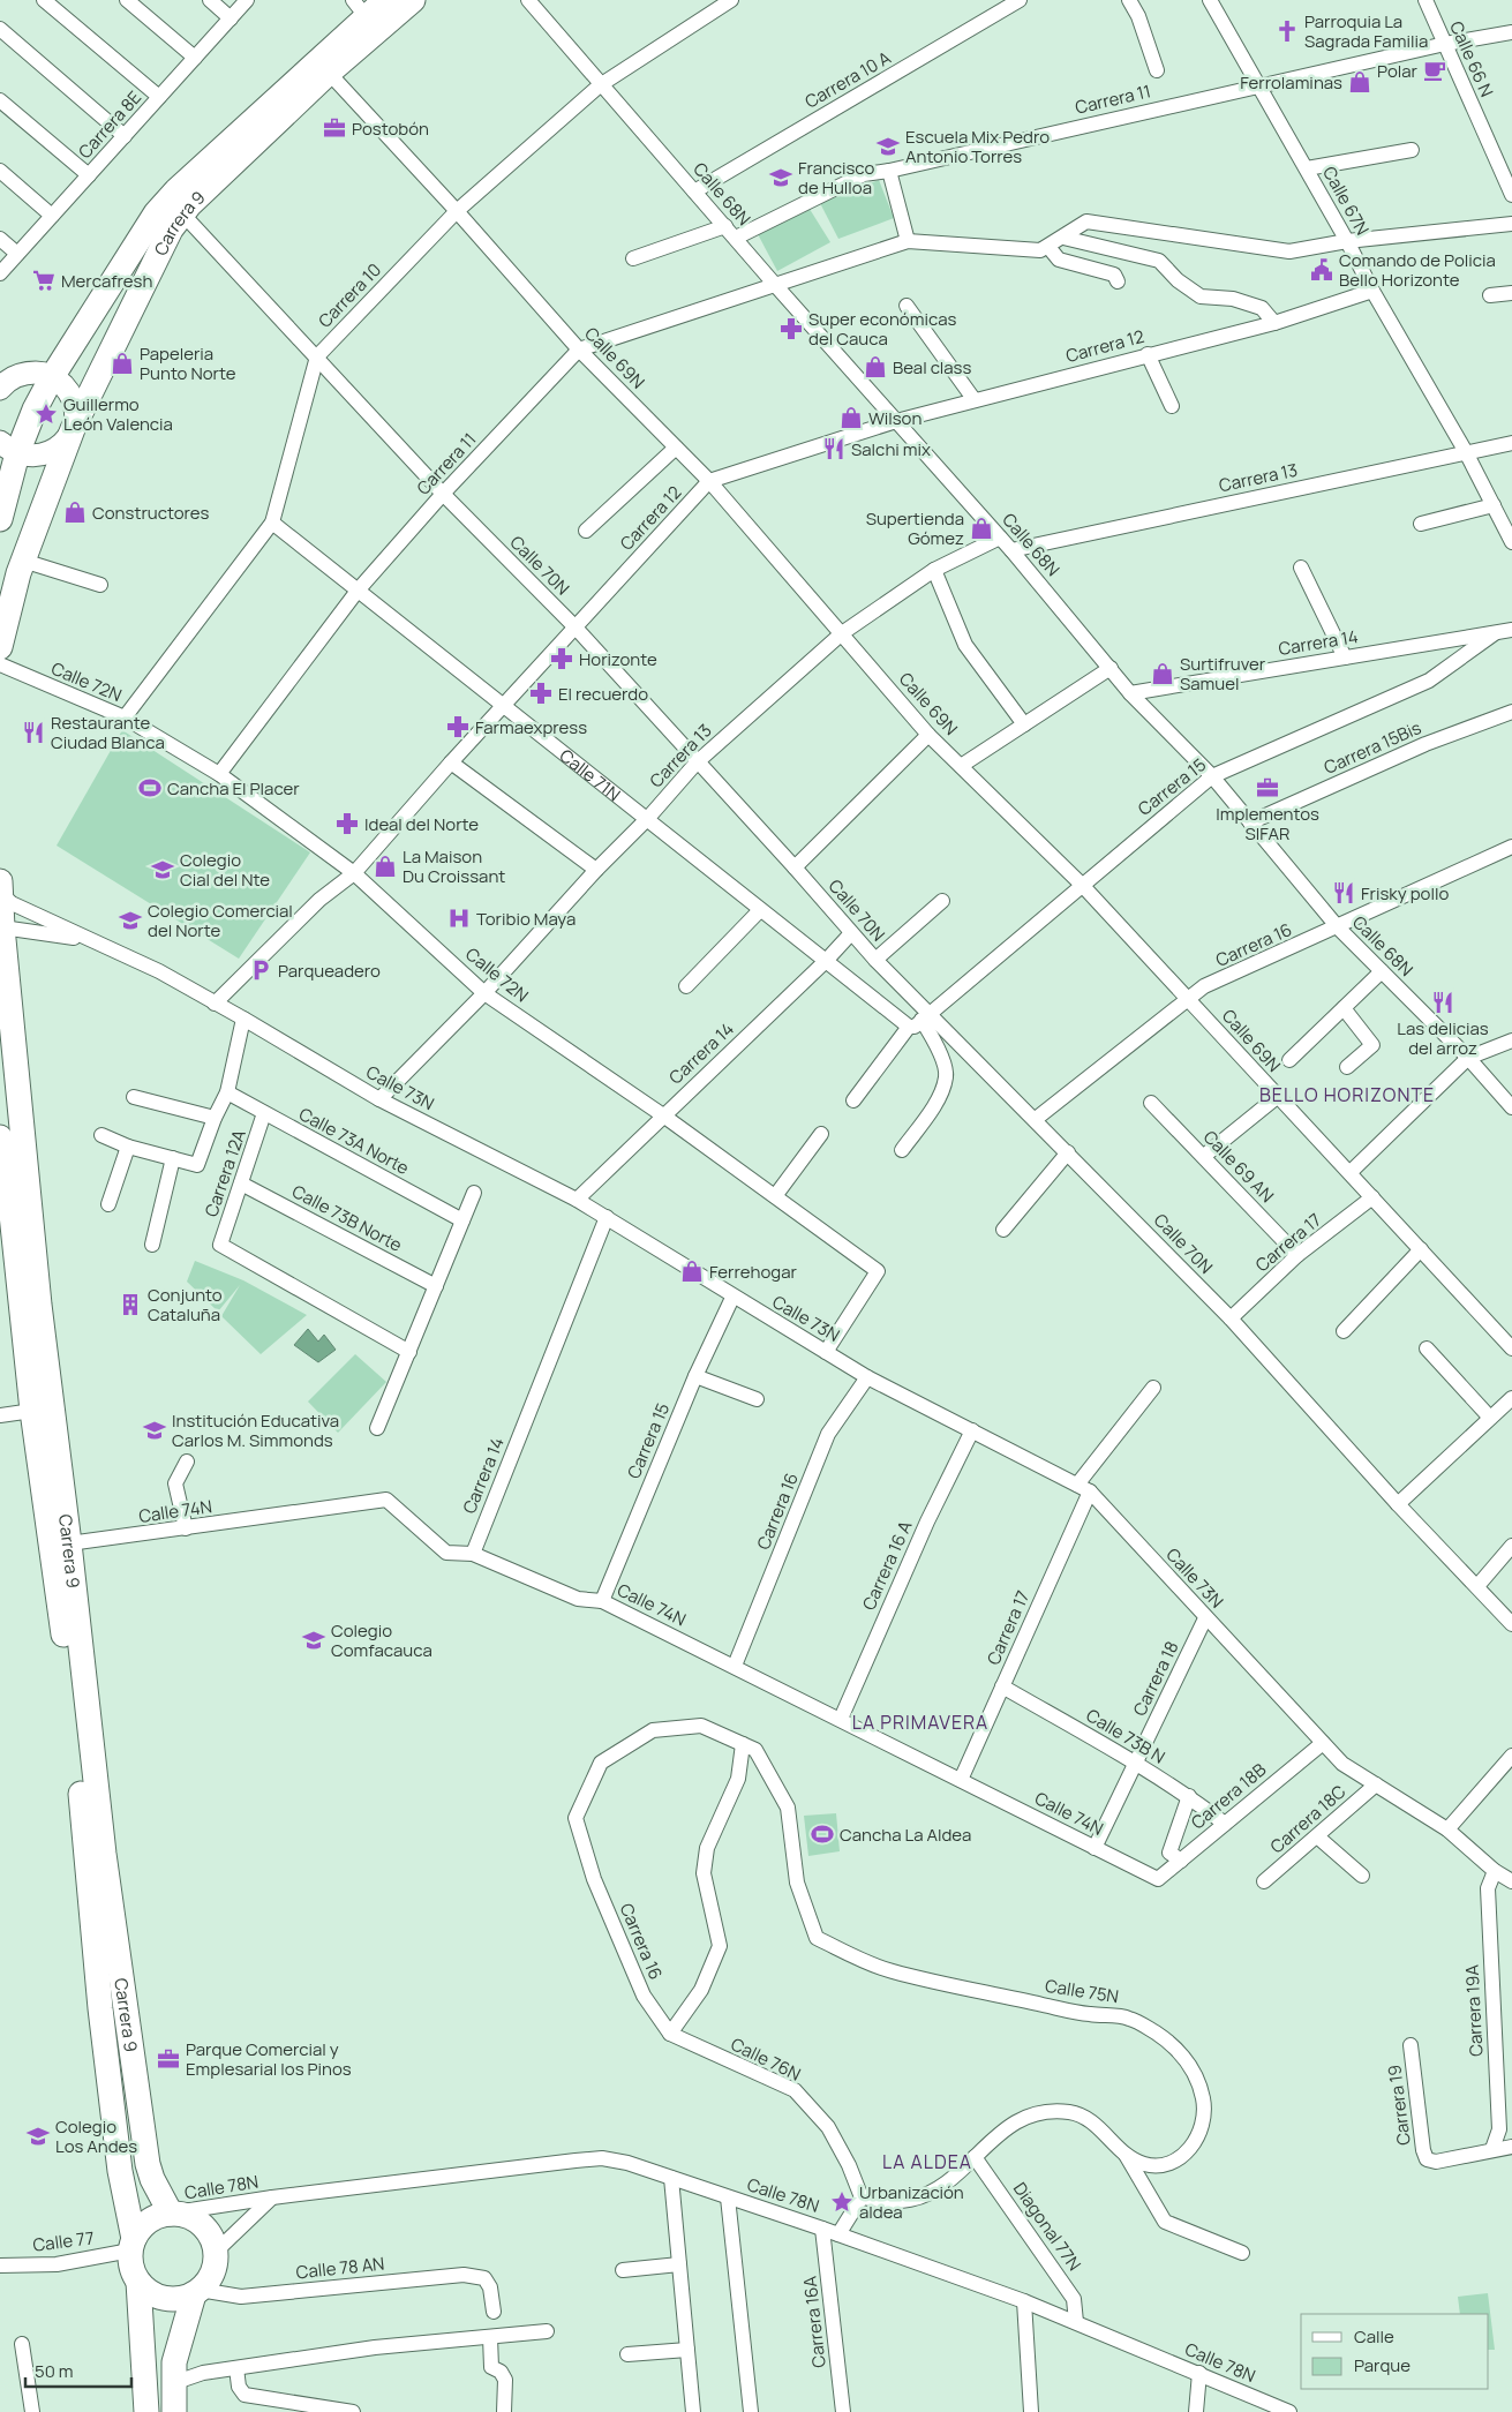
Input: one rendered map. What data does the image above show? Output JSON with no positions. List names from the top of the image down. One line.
{"streets":{"main road":["Carrera 9"],"street":["Calle 66 N","Carrera 10 A","Carrera 11","Carrera 8E","Calle 68N","Calle 67N","Carrera 10","Carrera 12","Calle 69N","Carrera 13","Calle 70N","Carrera 14","Calle 72N","Carrera 15Bis","Calle 71N","Carrera 15","Carrera 16","Calle 73N","Calle 73A Norte","Calle 69 AN","Carrera 12A","Calle 73B Norte","Carrera 17","Calle 74N","Carrera 16 A","Carrera 18","Calle 73B N","Carrera 18B","Carrera 18C","Calle 75N","Carrera 19A","Calle 76N","Carrera 19","Calle 78N","Diagonal 77N","Calle 77","Calle 78 AN","Carrera 16A"]},"crossings":[["Calle 66 N","Carrera 11"],["Carrera 10 A","Calle 68N"],["Carrera 11","Calle 68N"],["Carrera 11","Calle 67N"],["Carrera 11","Calle 69N"],["Carrera 11","Calle 70N"],["Carrera 11","Calle 72N"],["Carrera 11","Calle 71N"],["Calle 68N","Carrera 10"],["Calle 68N","Carrera 12"],["Calle 68N","Carrera 13"],["Calle 68N","Carrera 14"],["Calle 68N","Carrera 15Bis"],["Calle 68N","Carrera 15"],["Calle 68N","Carrera 16"],["Calle 67N","Carrera 12"],["Calle 67N","Carrera 13"],["Carrera 9","Calle 69N"],["Carrera 9","Calle 70N"],["Carrera 9","Calle 73N"],["Carrera 9","Calle 74N"],["Carrera 9","Calle 78N"],["Carrera 9","Calle 77"],["Carrera 9","Calle 78 AN"],["Carrera 10","Calle 69N"],["Carrera 10","Calle 70N"],["Carrera 10","Calle 72N"],["Carrera 10","Calle 71N"],["Carrera 12","Calle 69N"],["Carrera 12","Calle 70N"],["Carrera 12","Calle 72N"],["Carrera 12","Calle 71N"],["Carrera 12","Calle 73N"],["Calle 69N","Carrera 13"],["Calle 69N","Carrera 15"],["Calle 69N","Carrera 16"],["Calle 69N","Carrera 17"],["Carrera 13","Calle 70N"],["Carrera 13","Calle 72N"],["Carrera 13","Calle 71N"],["Carrera 13","Calle 73N"],["Calle 70N","Carrera 14"],["Calle 70N","Calle 71N"],["Calle 70N","Carrera 15"],["Calle 70N","Carrera 16"],["Calle 70N","Carrera 17"],["Carrera 14","Calle 72N"],["Carrera 14","Calle 71N"],["Carrera 14","Carrera 15"],["Carrera 14","Calle 73N"],["Carrera 14","Calle 74N"],["Calle 72N","Calle 73N"],["Calle 71N","Carrera 15"],["Carrera 15","Calle 73N"],["Carrera 15","Calle 74N"],["Carrera 16","Calle 73N"],["Carrera 16","Calle 74N"],["Carrera 16","Calle 75N"],["Carrera 16","Calle 76N"],["Calle 73N","Carrera 17"],["Calle 73N","Carrera 16 A"],["Calle 73N","Carrera 18"],["Calle 73N","Carrera 18B"],["Calle 73N","Carrera 18C"],["Calle 73N","Carrera 19A"],["Calle 73A Norte","Carrera 12A"],["Calle 69 AN","Carrera 17"],["Carrera 12A","Calle 73B Norte"],["Carrera 17","Calle 74N"],["Carrera 17","Calle 73B N"],["Calle 74N","Carrera 16 A"],["Calle 74N","Carrera 18"],["Calle 74N","Carrera 18B"],["Carrera 18","Calle 73B N"],["Calle 73B N","Carrera 18B"],["Calle 75N","Calle 76N"],["Calle 75N","Diagonal 77N"],["Carrera 19A","Carrera 19"],["Calle 78N","Diagonal 77N"],["Calle 78N","Calle 77"],["Calle 78N","Calle 78 AN"],["Calle 78N","Carrera 16A"],["Calle 77","Calle 78 AN"]],"districts":["BELLO HORIZONTE","LA PRIMAVERA","LA ALDEA"],"places":{"church":["Parroquia La Sagrada Familia"],"cafe":["Polar"],"shop":["Ferrolaminas","Papeleria Punto Norte","Beal class","Wilson","Constructores","Supertienda Gómez","Surtifruver Samuel","La Maison Du Croissant","Ferrehogar"],"office":["Postobón","Implementos SIFAR","Parque Comercial y Emplesarial los Pinos"],"school or university":["Escuela Mix Pedro Antonio Torres","Francisco de Hulloa","Colegio Cial del Nte","Colegio Comercial del Norte","Institución Educativa Carlos M. Simmonds","Colegio Comfacauca","Colegio Los Andes"],"public building":["Comando de Policia Bello Horizonte"],"supermarket":["Mercafresh"],"pharmacy":["Super económicas del Cauca","Horizonte","El recuerdo","Farmaexpress","Ideal del Norte"],"place":["Guillermo León Valencia","Urbanización aldea"],"restaurant":["Salchi mix","Restaurante Ciudad Blanca","Frisky pollo","Las delicias del arroz"],"sports":["Cancha El Placer","Cancha La Aldea"],"hospital":["Toribio Maya"],"parking":["Parqueadero"],"building":["Conjunto Cataluña"]},"legend":["Calle","Parque"],"scale_bar":"50 m"}
